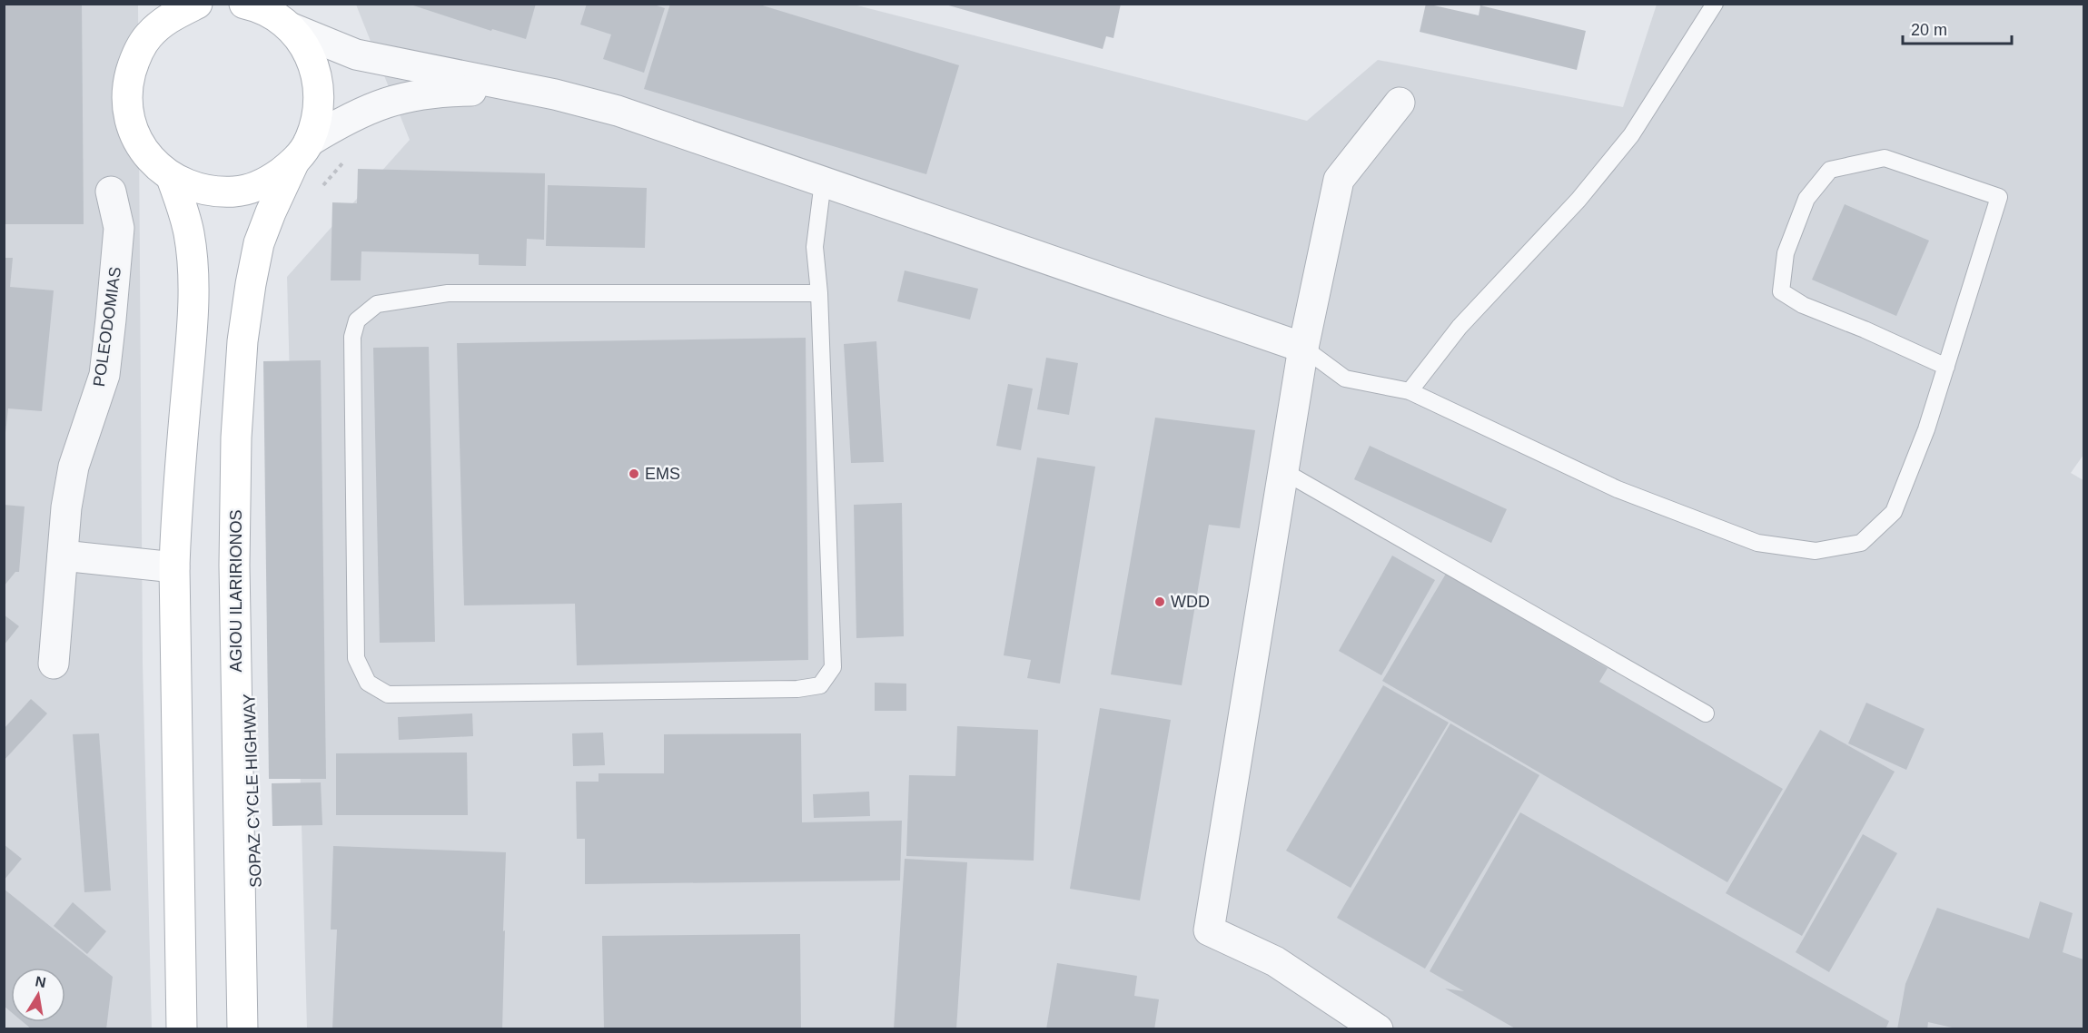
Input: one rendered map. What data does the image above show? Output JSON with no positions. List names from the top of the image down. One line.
{"streets":{"main road":["AGIOU ILARIRIONOS"],"street":["POLEODOMIAS"]},"places":["EMS","WDD"],"scale_bar":"20 m","north":"top"}
